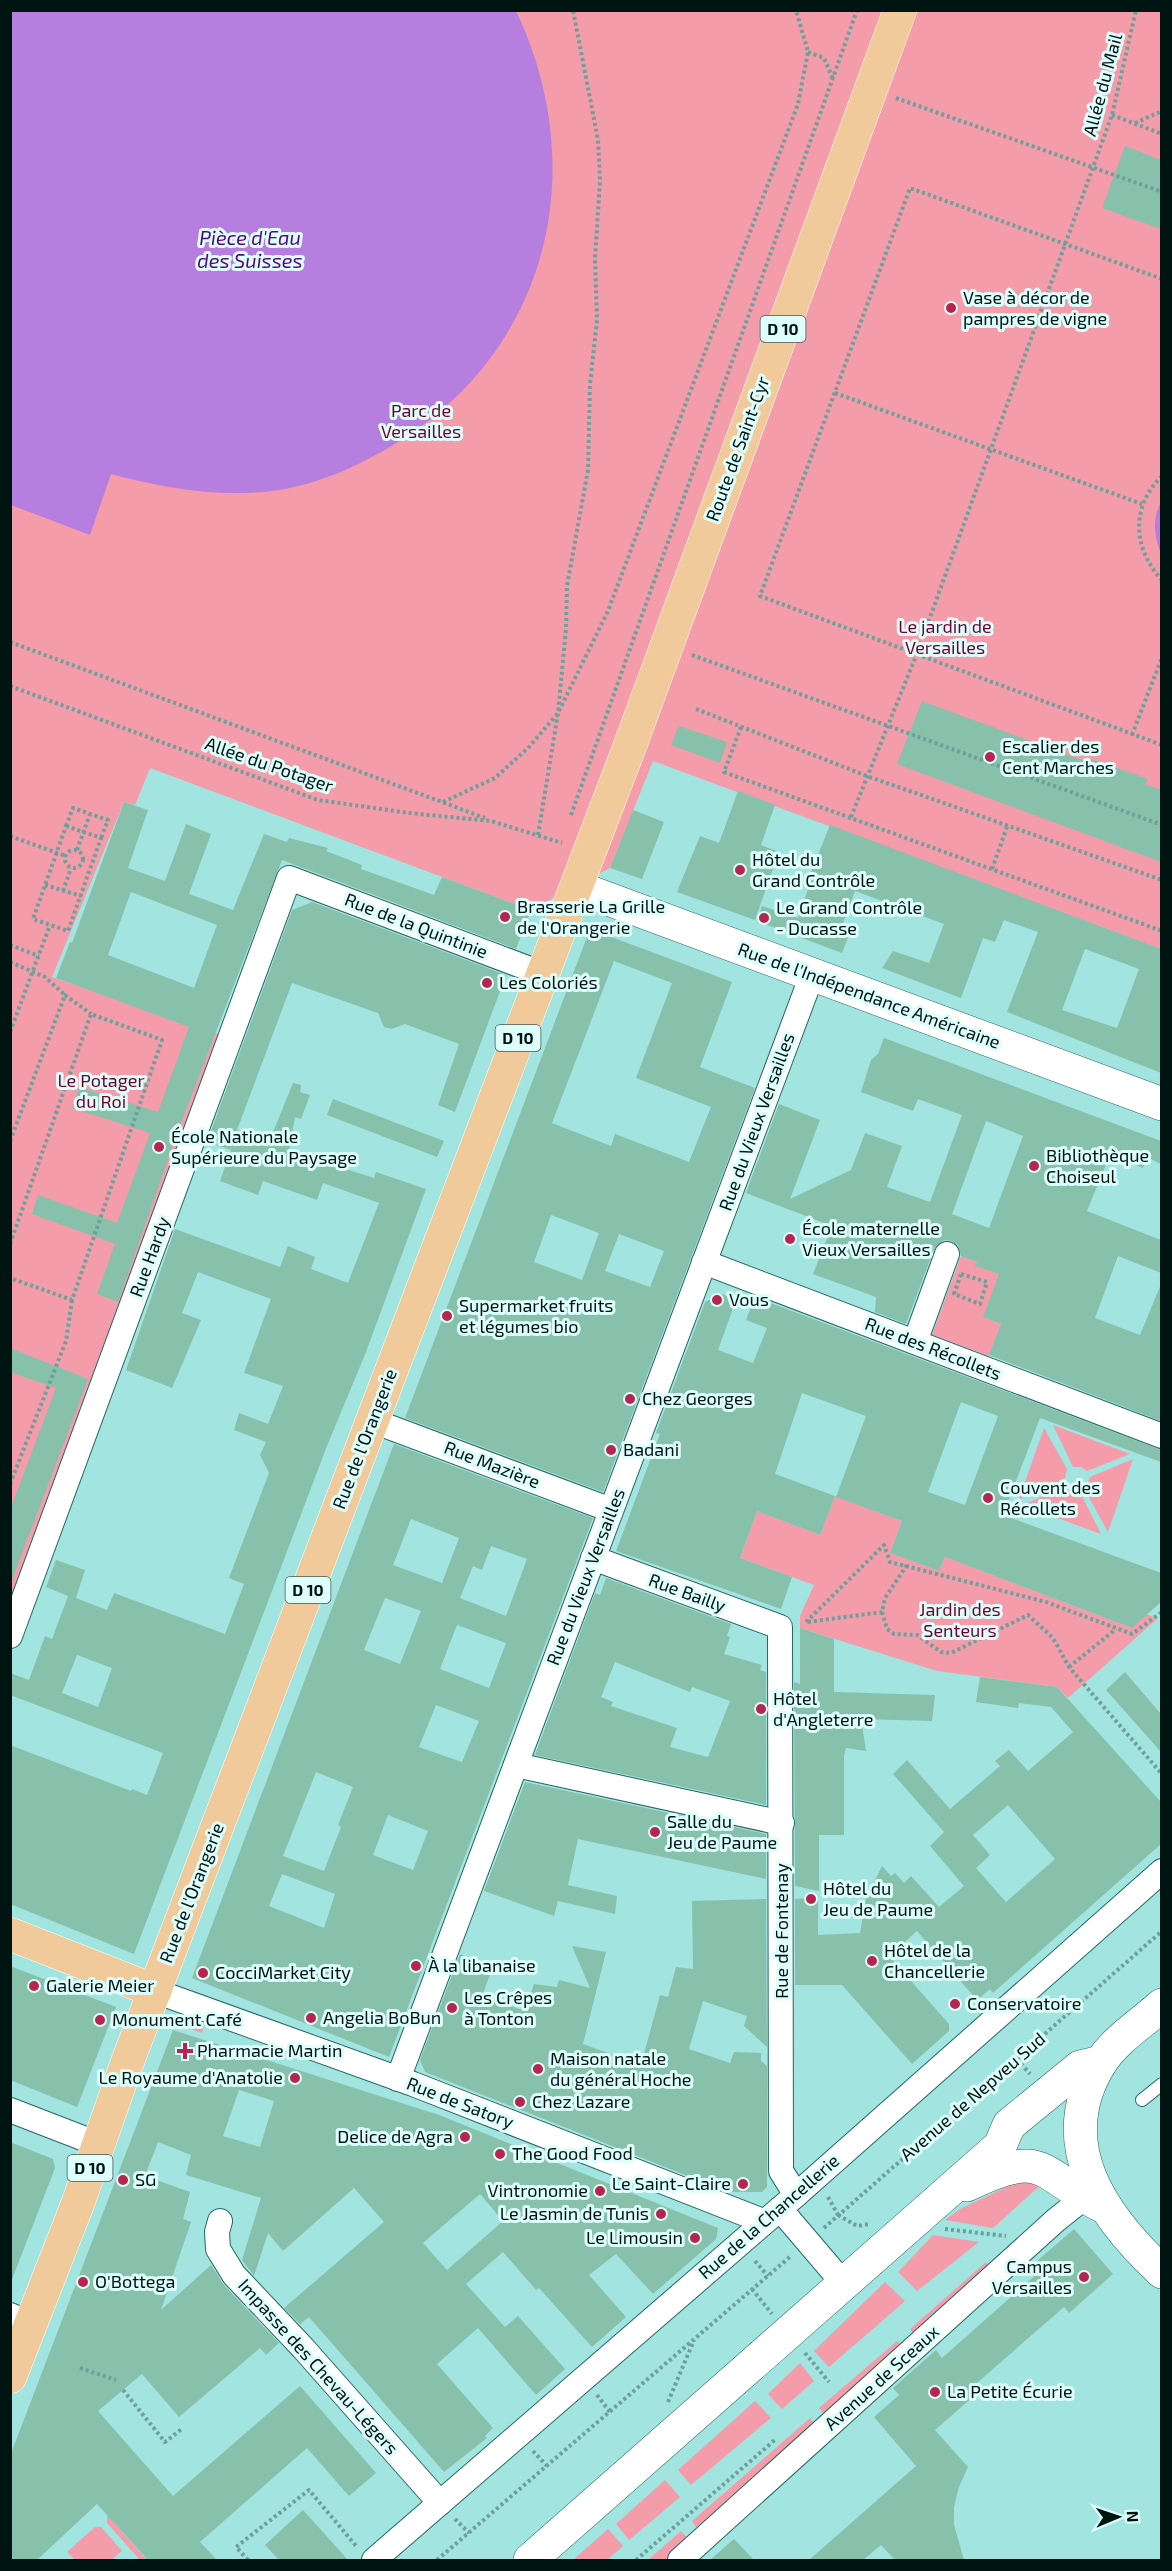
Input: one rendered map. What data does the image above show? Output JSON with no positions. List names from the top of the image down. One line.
{"streets":{"main road":["D 10","Route de Saint-Cyr","Rue de l'Orangerie"],"street":["Rue de la Quintinie","Rue de l'Indépendance Américaine","Rue du Vieux Versailles","Rue Hardy","Rue des Récollets","Rue Mazière","Rue Bailly","Rue de Fontenay","Rue de Satory","Rue de la Chancellerie","Impasse des Chevau-Légers","Avenue de Sceaux"],"path":["Allée du Mail","Allée du Potager","Avenue de Nepveu Sud"]},"crossings":[["D 10","Rue de l'Orangerie"],["D 10","Rue de Satory"],["Route de Saint-Cyr","Rue de l'Indépendance Américaine"],["Route de Saint-Cyr","Rue de l'Orangerie"],["Rue de la Quintinie","Rue Hardy"],["Rue de la Quintinie","Rue de l'Orangerie"],["Rue de l'Indépendance Américaine","Rue du Vieux Versailles"],["Rue de l'Indépendance Américaine","Rue de l'Orangerie"],["Rue du Vieux Versailles","Rue des Récollets"],["Rue du Vieux Versailles","Rue Mazière"],["Rue du Vieux Versailles","Rue Bailly"],["Rue du Vieux Versailles","Rue de Satory"],["Rue de l'Orangerie","Rue Mazière"],["Rue de l'Orangerie","Rue de Satory"],["Rue Bailly","Rue de Fontenay"],["Rue de Fontenay","Rue de Satory"],["Rue de Fontenay","Rue de la Chancellerie"],["Rue de Satory","Rue de la Chancellerie"],["Rue de la Chancellerie","Impasse des Chevau-Légers"]],"water":["Pièce d'Eau des Suisses"],"parks":["Parc de Versailles","Le jardin de Versailles","Le Potager du Roi","Jardin des Senteurs"],"places":{"other":["Vase à décor de pampres de vigne","Escalier des Cent Marches","Hôtel du Grand Contrôle","Brasserie La Grille de l'Orangerie","Le Grand Contrôle - Ducasse","Les Coloriés","École Nationale Supérieure du Paysage","Bibliothèque Choiseul","École maternelle Vieux Versailles","Vous","Supermarket fruits et légumes bio","Chez Georges","Badani","Couvent des Récollets","Hôtel d'Angleterre","Salle du Jeu de Paume","Hôtel du Jeu de Paume","Hôtel de la Chancellerie","À la libanaise","CocciMarket City","Galerie Meier","Conservatoire","Les Crêpes à Tonton","Angelia BoBun","Monument Café","Maison natale du général Hoche","Le Royaume d'Anatolie","Chez Lazare","Delice de Agra","The Good Food","SG","Le Saint-Claire","Vintronomie","Le Jasmin de Tunis","Le Limousin","Campus Versailles","O'Bottega","La Petite Écurie"],"health":["Pharmacie Martin"]},"north":"right"}
